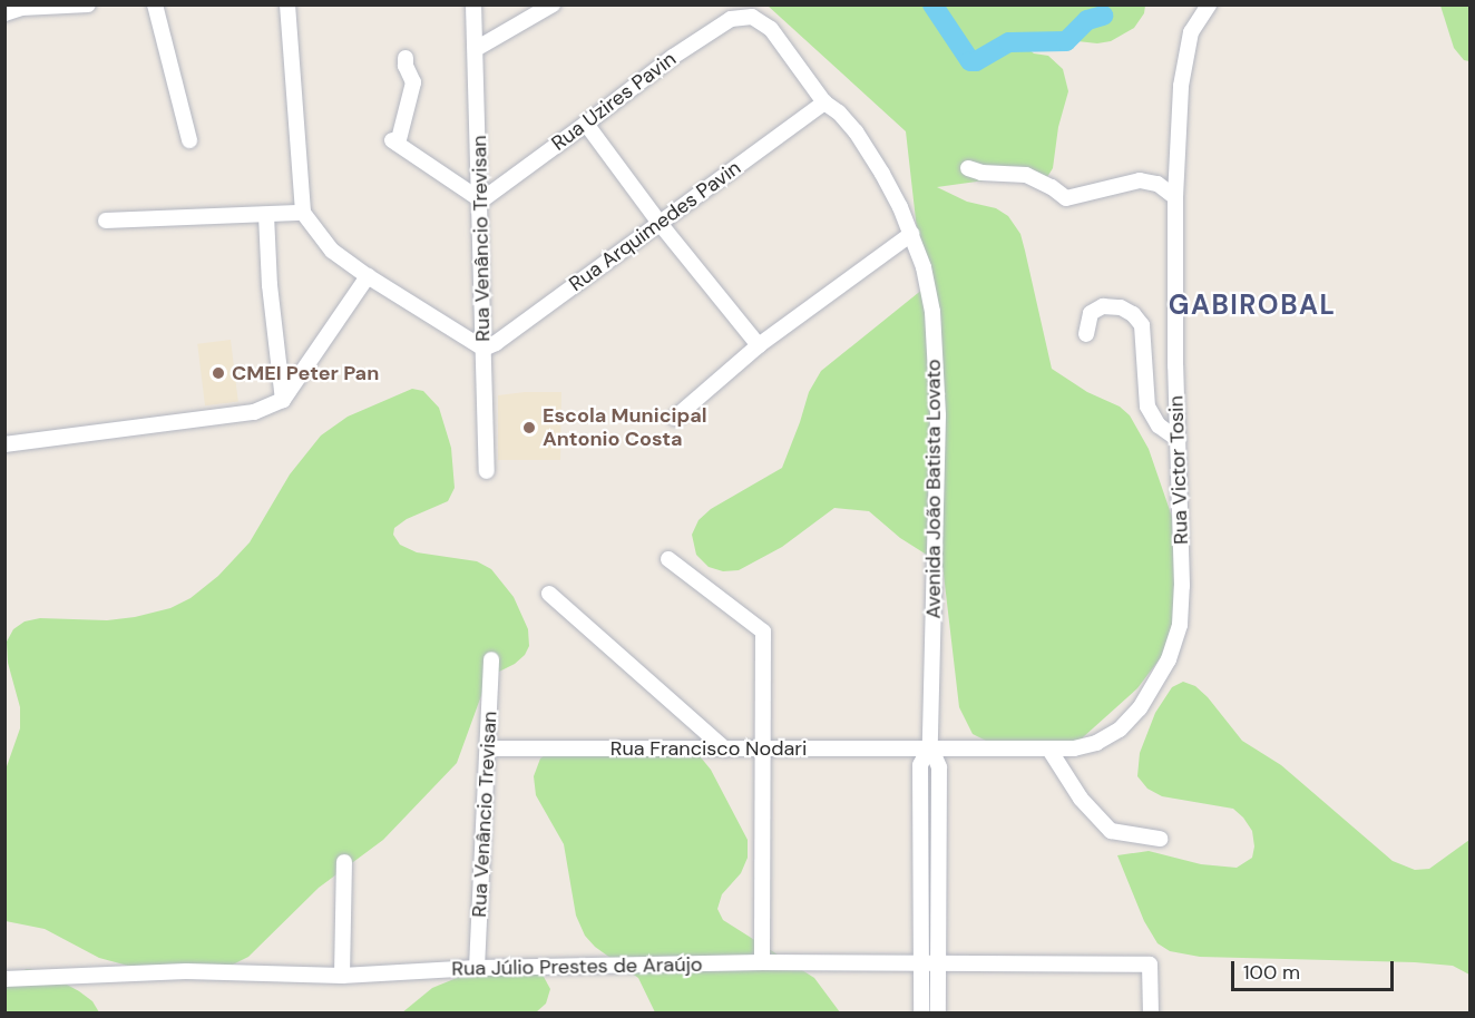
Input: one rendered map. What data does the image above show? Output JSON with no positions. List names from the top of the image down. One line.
{"streets":{"street":["Rua Uzires Pavin","Rua Arquimedes Pavin","Rua Venâncio Trevisan","Rua Victor Tosin","Avenida João Batista Lovato","Rua Francisco Nodari","Rua Júlio Prestes de Araújo"]},"crossings":[["Rua Uzires Pavin","Rua Venâncio Trevisan"],["Rua Uzires Pavin","Avenida João Batista Lovato"],["Rua Arquimedes Pavin","Rua Venâncio Trevisan"],["Rua Arquimedes Pavin","Avenida João Batista Lovato"],["Rua Venâncio Trevisan","Rua Francisco Nodari"],["Rua Venâncio Trevisan","Rua Júlio Prestes de Araújo"],["Rua Victor Tosin","Avenida João Batista Lovato"],["Rua Victor Tosin","Rua Francisco Nodari"],["Avenida João Batista Lovato","Rua Francisco Nodari"],["Avenida João Batista Lovato","Rua Júlio Prestes de Araújo"]],"districts":["GABIROBAL"],"places":["CMEI Peter Pan","Escola Municipal Antonio Costa"],"scale_bar":"100 m"}
